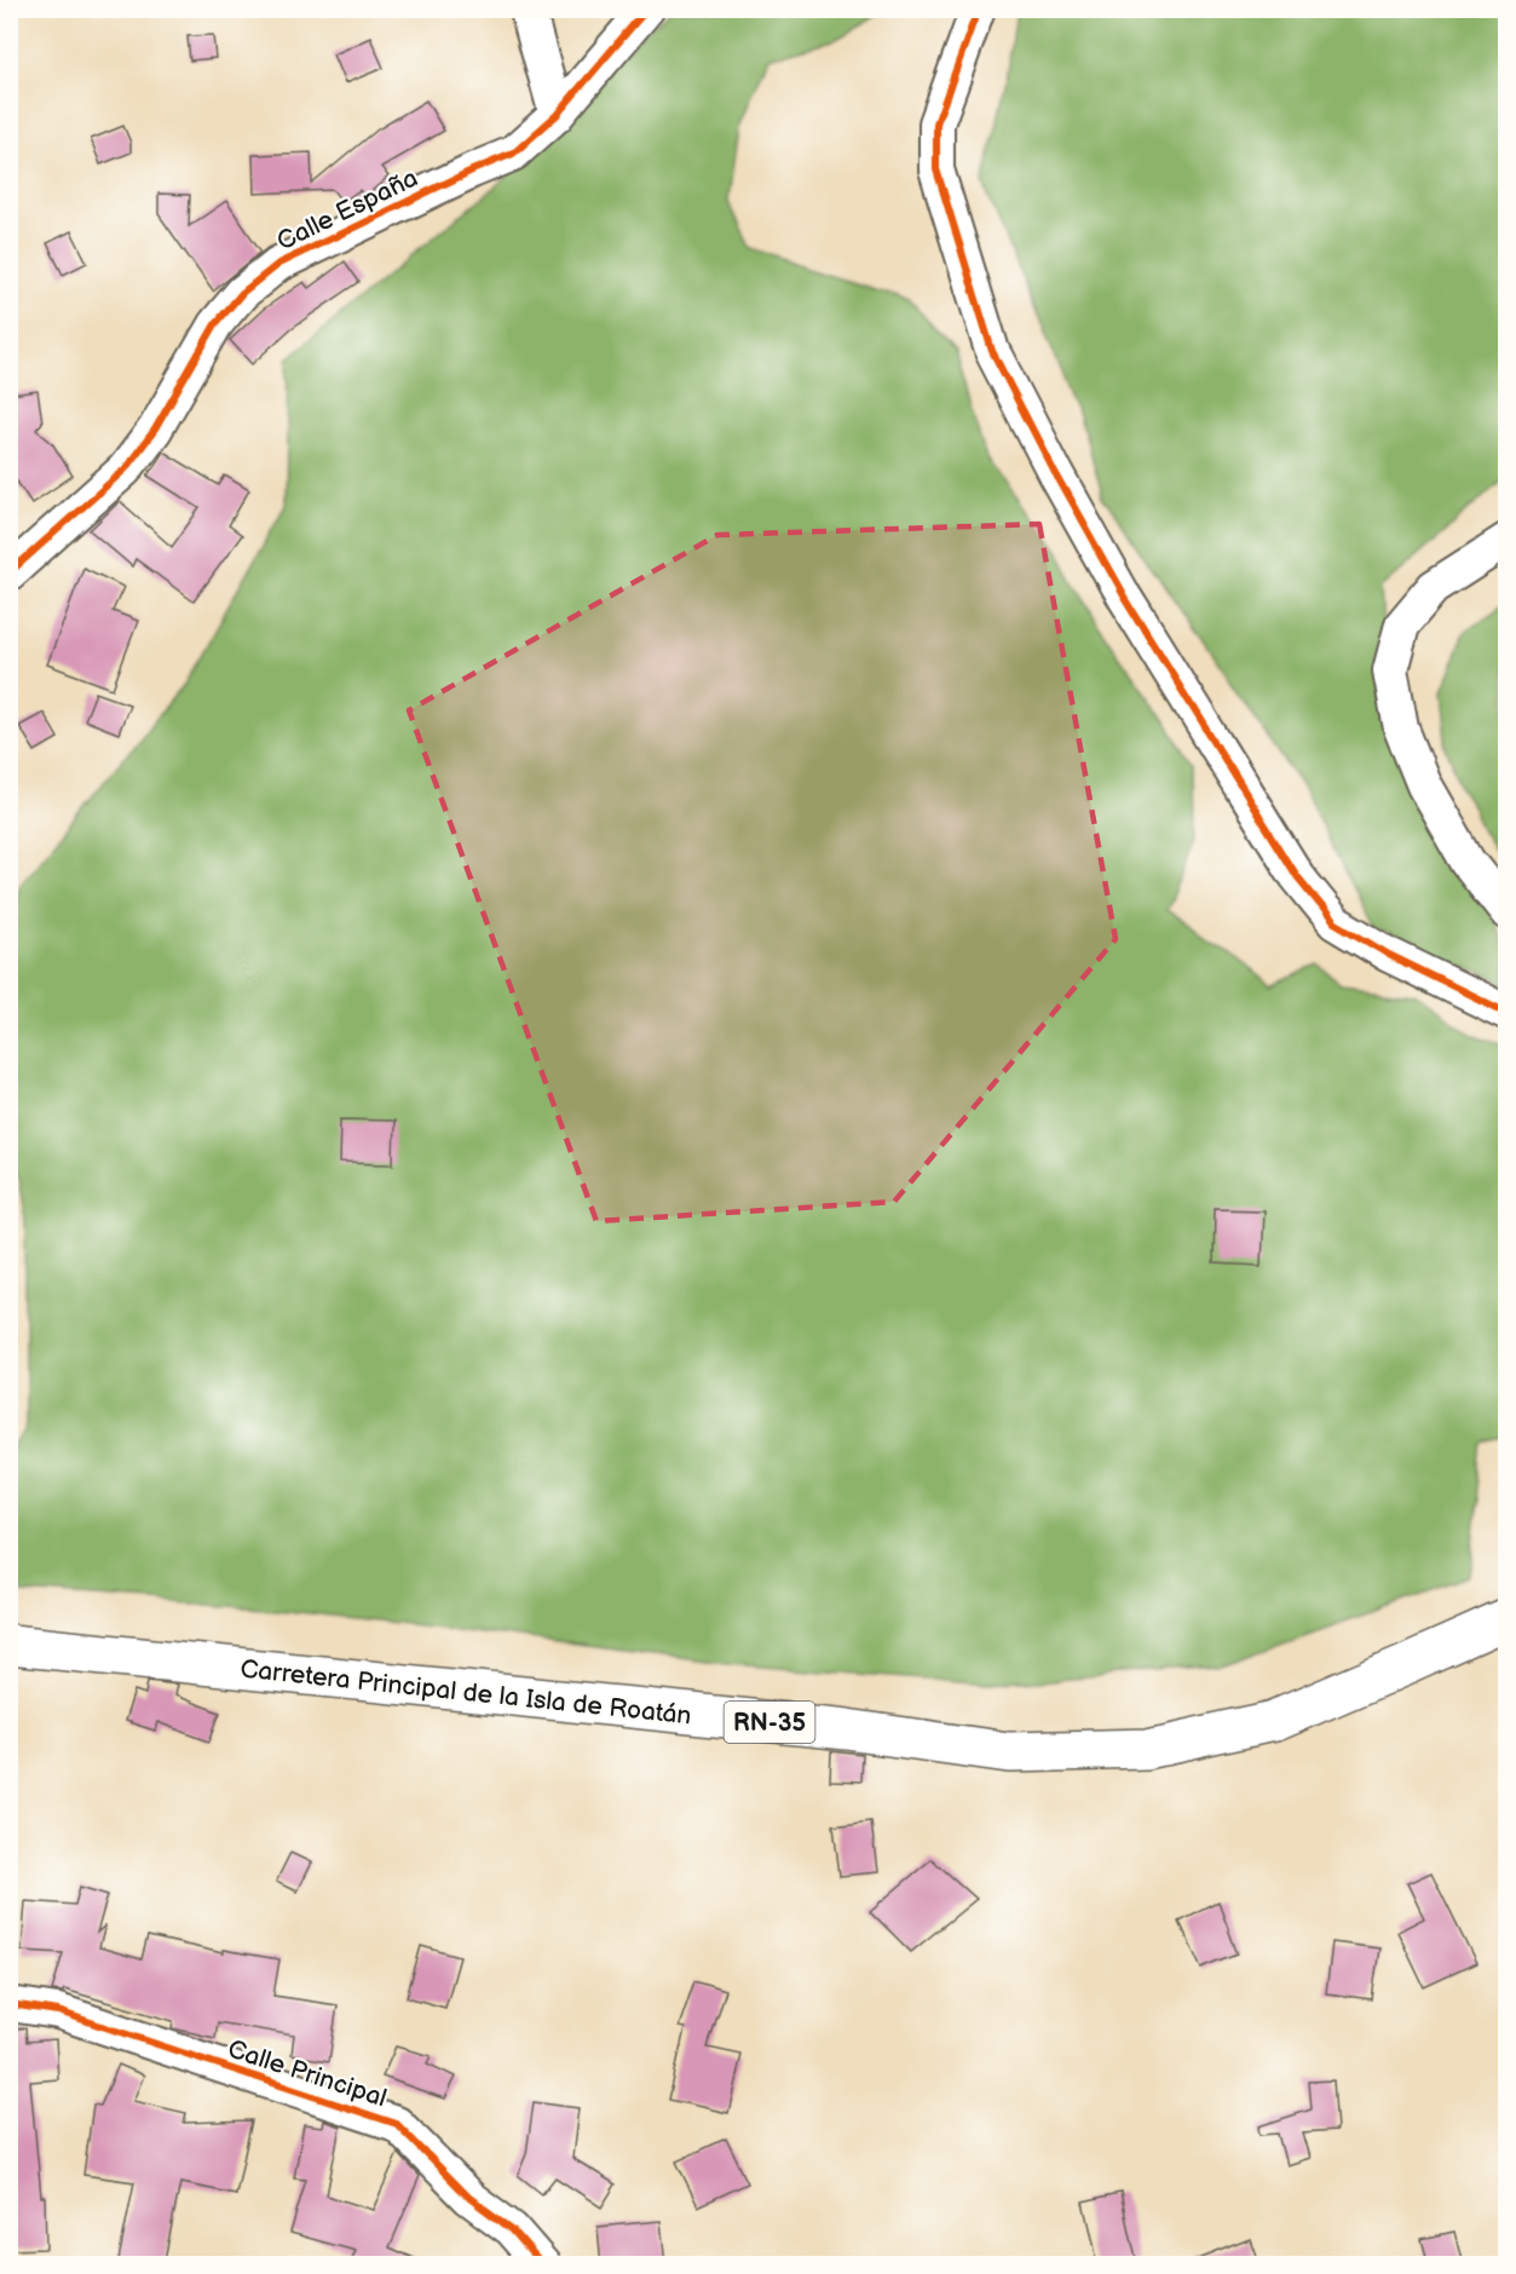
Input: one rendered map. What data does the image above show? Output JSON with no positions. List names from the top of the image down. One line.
{"streets":{"main road":["Carretera Principal de la Isla de Roatán","RN-35"],"street":["Calle España","Calle Principal"]}}
